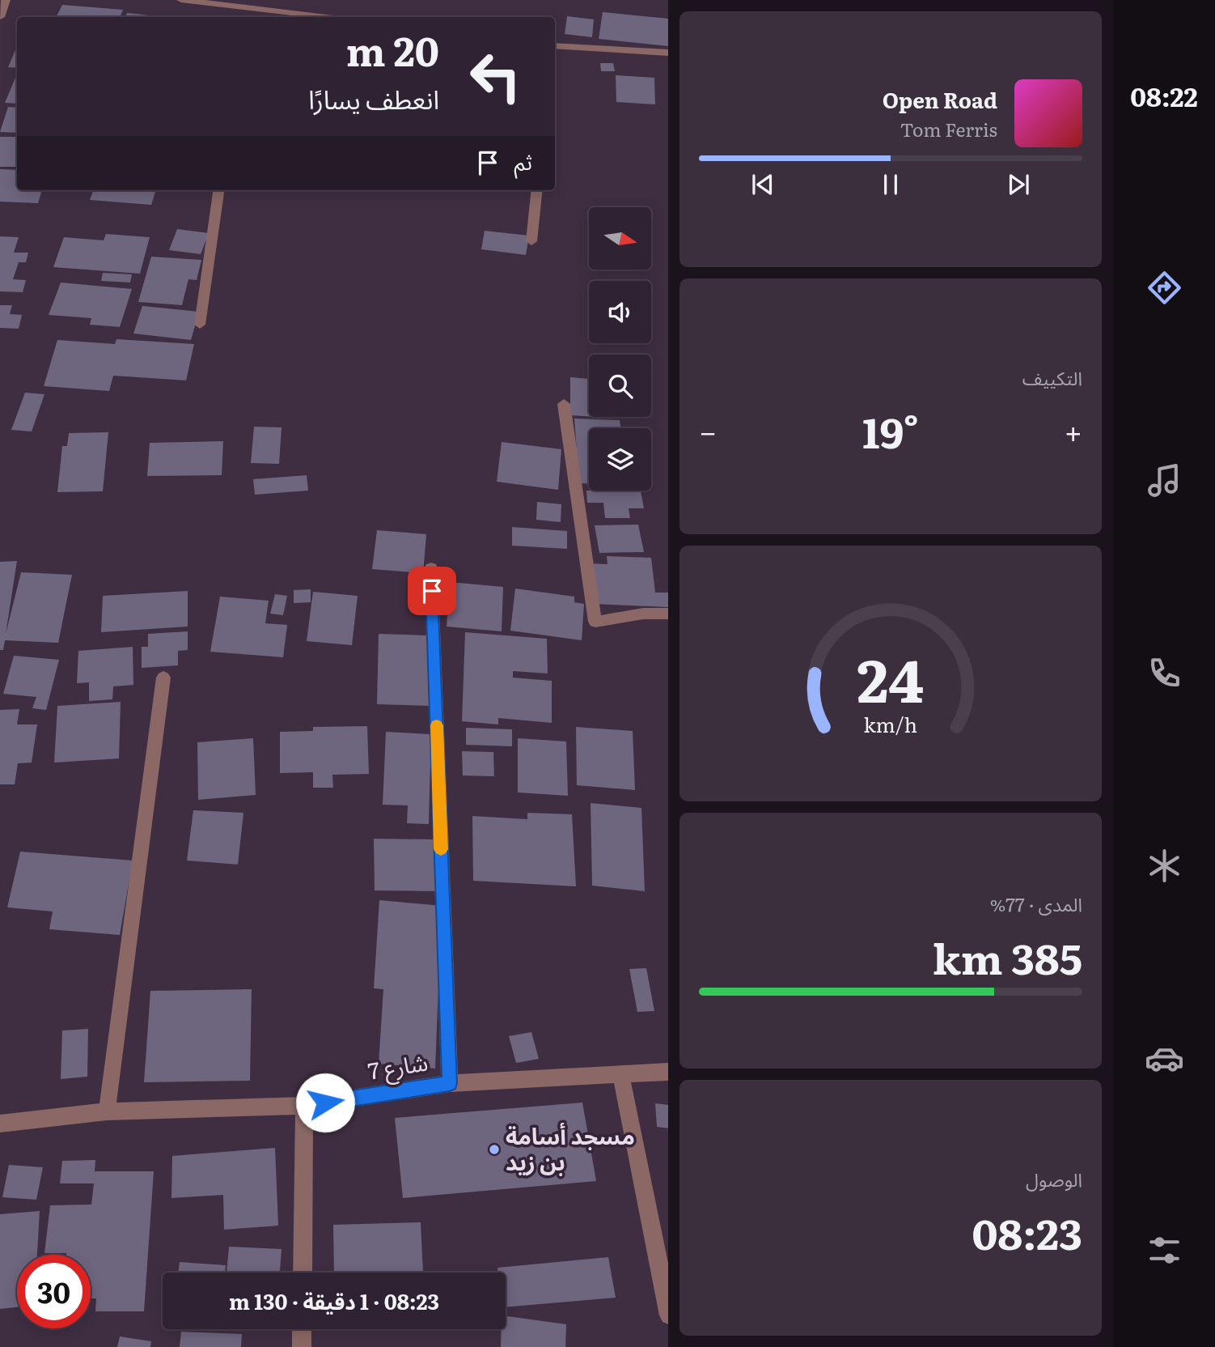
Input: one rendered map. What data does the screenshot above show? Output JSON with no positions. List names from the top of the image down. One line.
{"streets":{"street":["شارع 7"]},"places":["مسجد أسامة بن زيد"],"north":"right","page":{"tabs":"08:22","turn":["20 m","انعطف يسارًا"],"song":["Open Road","Tom Ferris"],"then":"ثم","tile":["التكييف",["المدى · 77%","385 km"],["الوصول","08:23"]],"heat":["−","19°","+"],"limit":"30","trip":"08:23 · 1 دقيقة · 130 m","gauge":["24","km/h"]}}
